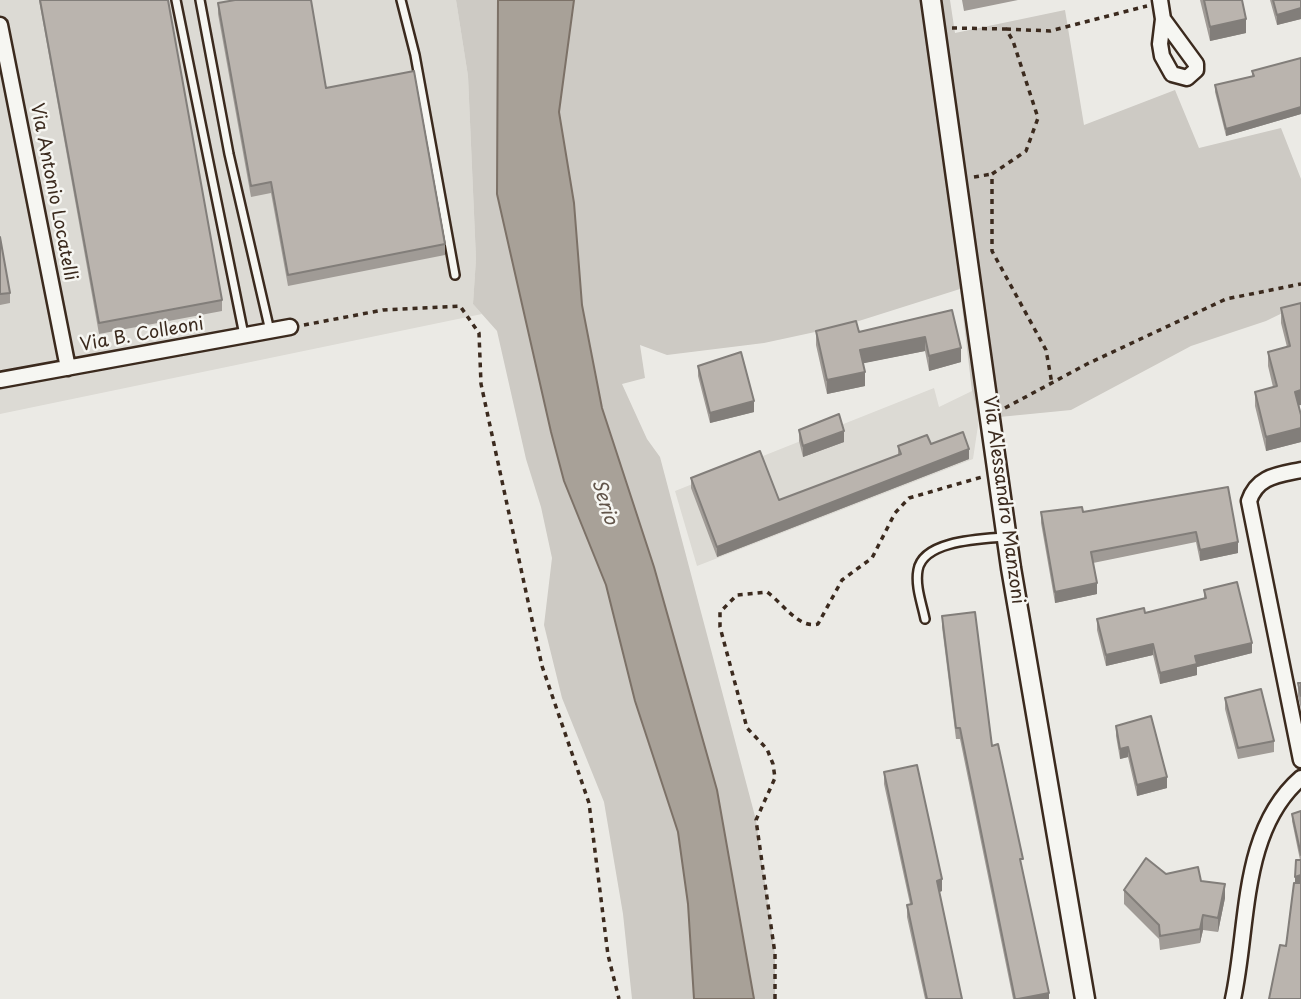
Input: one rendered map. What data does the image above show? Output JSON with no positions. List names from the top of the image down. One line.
{"streets":{"street":["Via Antonio Locatelli","Via B. Colleoni","Via Alessandro Manzoni"]},"crossings":[["Via Antonio Locatelli","Via B. Colleoni"]],"water":["Serio"]}
